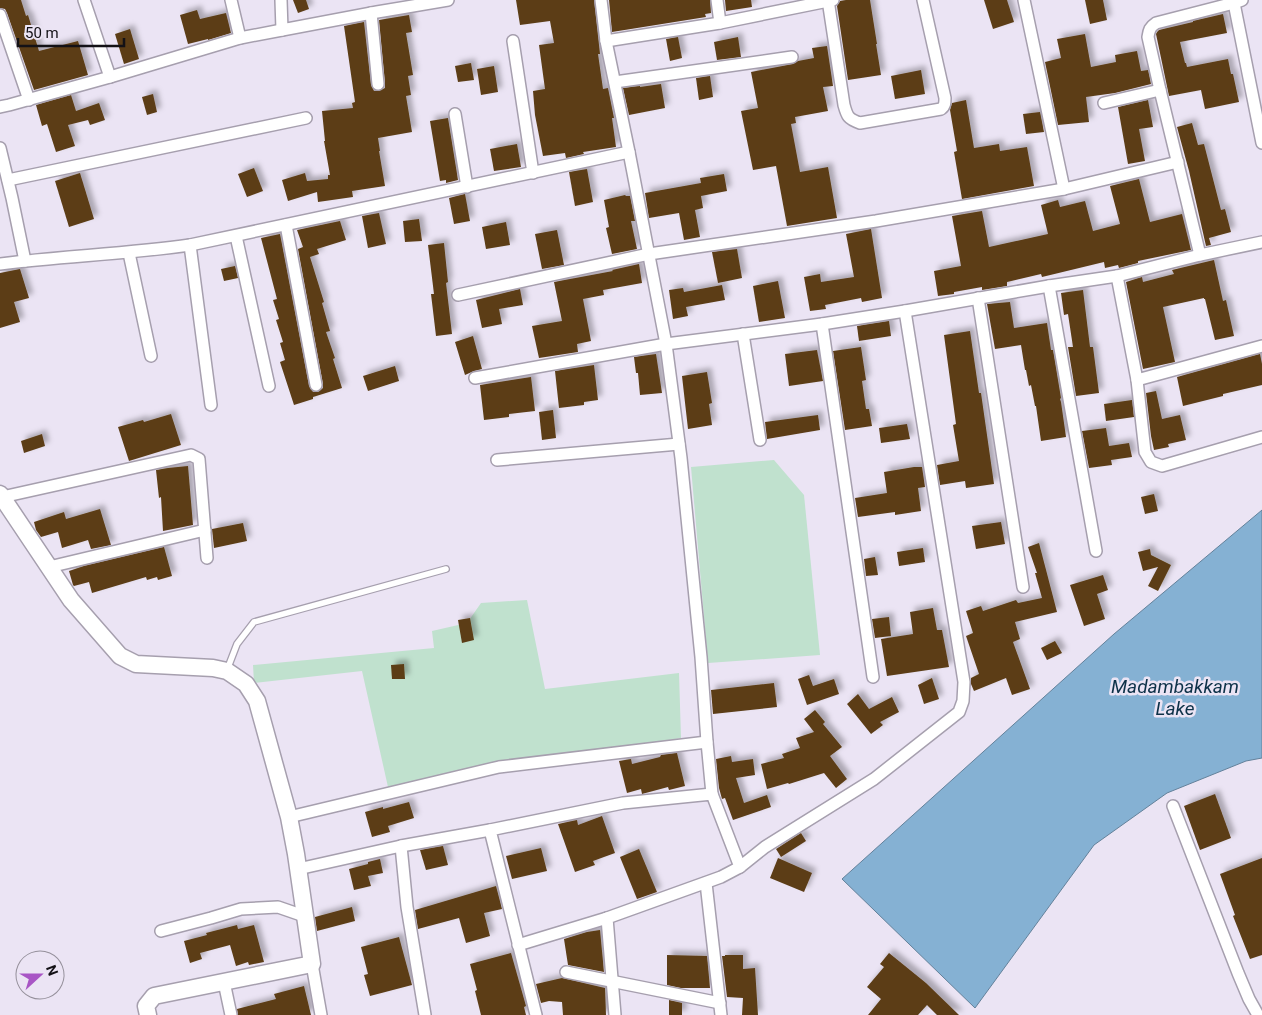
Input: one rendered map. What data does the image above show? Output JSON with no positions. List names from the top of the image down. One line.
{"water":["Madambakkam Lake"],"scale_bar":"50 m","north":"right"}
